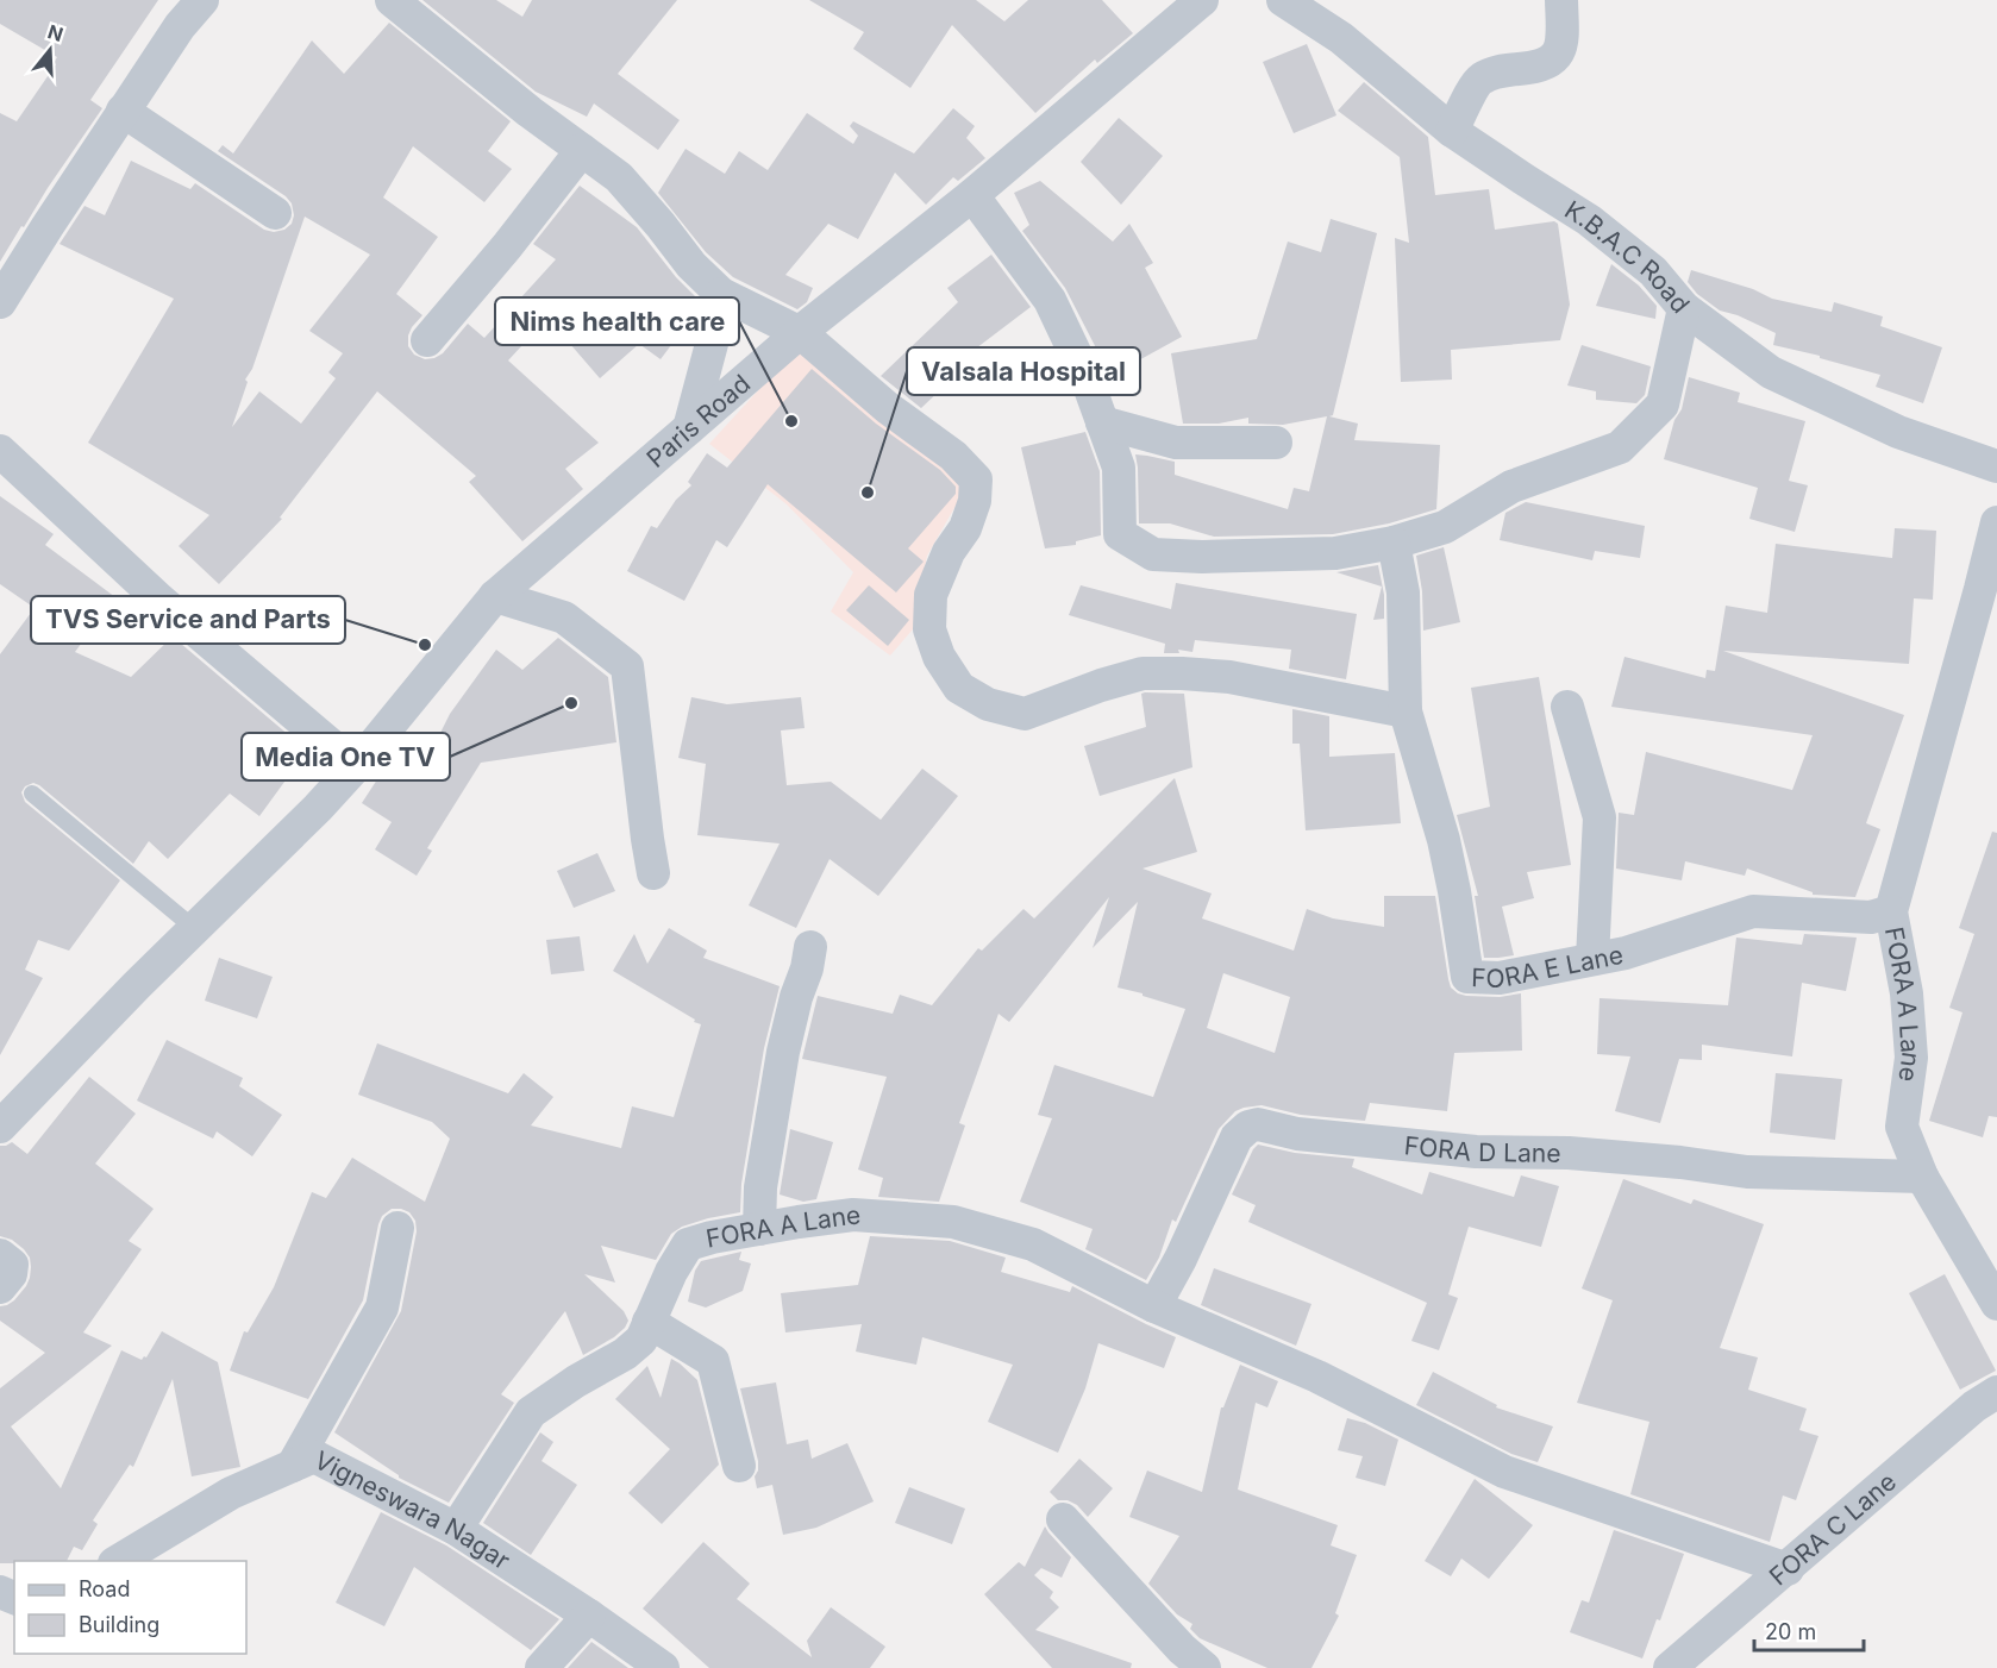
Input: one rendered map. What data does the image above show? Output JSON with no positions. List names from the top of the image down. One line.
{"streets":{"street":["K.B.A.C Road","Paris Road","FORA E Lane","FORA A Lane","FORA D Lane","Vigneswara Nagar","FORA C Lane"]},"crossings":[["FORA E Lane","FORA A Lane"],["FORA A Lane","FORA D Lane"],["FORA A Lane","Vigneswara Nagar"],["FORA A Lane","FORA C Lane"]],"places":["Nims health care","Valsala Hospital","TVS Service and Parts","Media One TV"],"legend":["Road","Building"],"scale_bar":"20 m","north":"top"}
